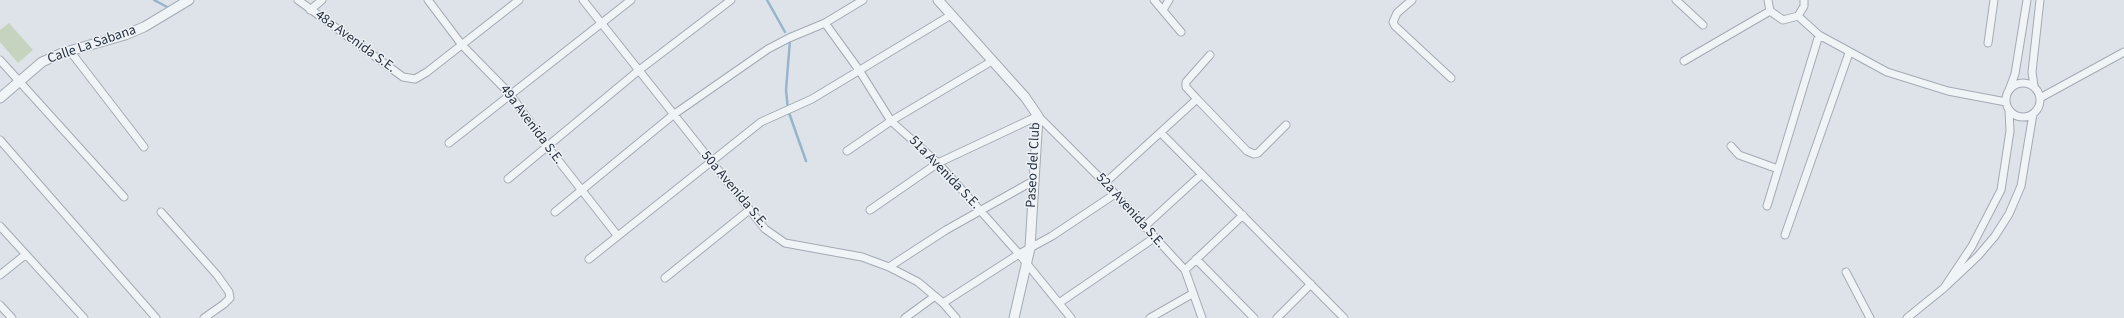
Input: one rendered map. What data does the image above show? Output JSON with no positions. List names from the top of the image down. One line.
{"streets":{"street":["48a Avenida S.E.","Calle La Sabana","49a Avenida S.E.","Paseo del Club","51a Avenida S.E.","50a Avenida S.E.","52a Avenida S.E."]},"crossings":[["48a Avenida S.E.","49a Avenida S.E."],["Paseo del Club","51a Avenida S.E."],["Paseo del Club","52a Avenida S.E."]]}
